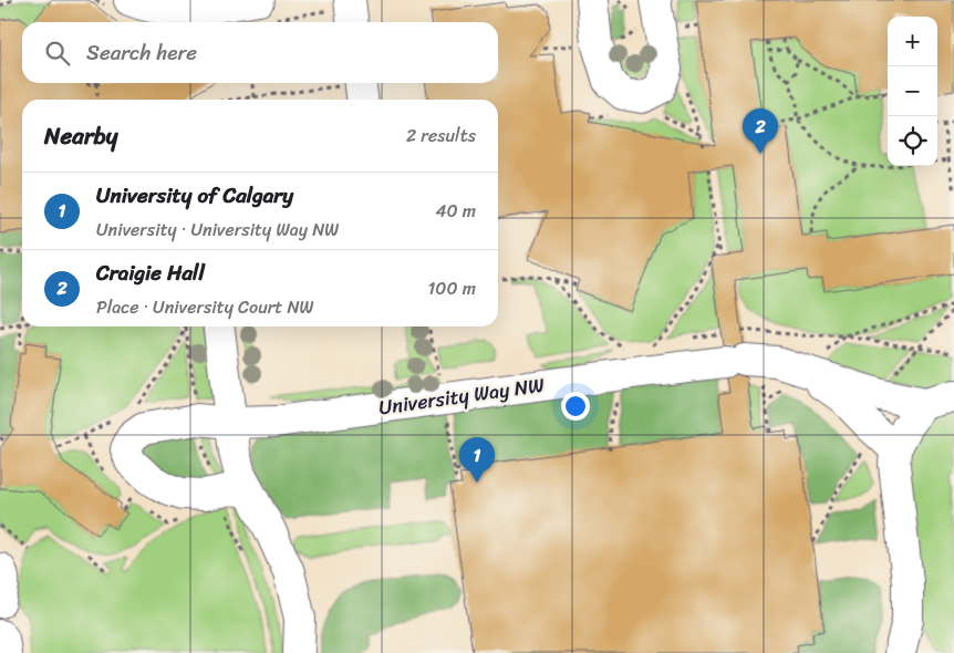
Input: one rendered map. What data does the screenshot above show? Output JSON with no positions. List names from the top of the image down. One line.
{"streets":{"street":["University Way NW"]},"page":{"map_buttons":["+","−"],"search":"Search here","heading":["Nearby","2 results"],"pins":["2","1"],"list":[{"mark":"1","name":"University of Calgary","note":"University · University Way NW","value":"40 m"},{"mark":"2","name":"Craigie Hall","note":"Place · University Court NW","value":"100 m"}]}}
